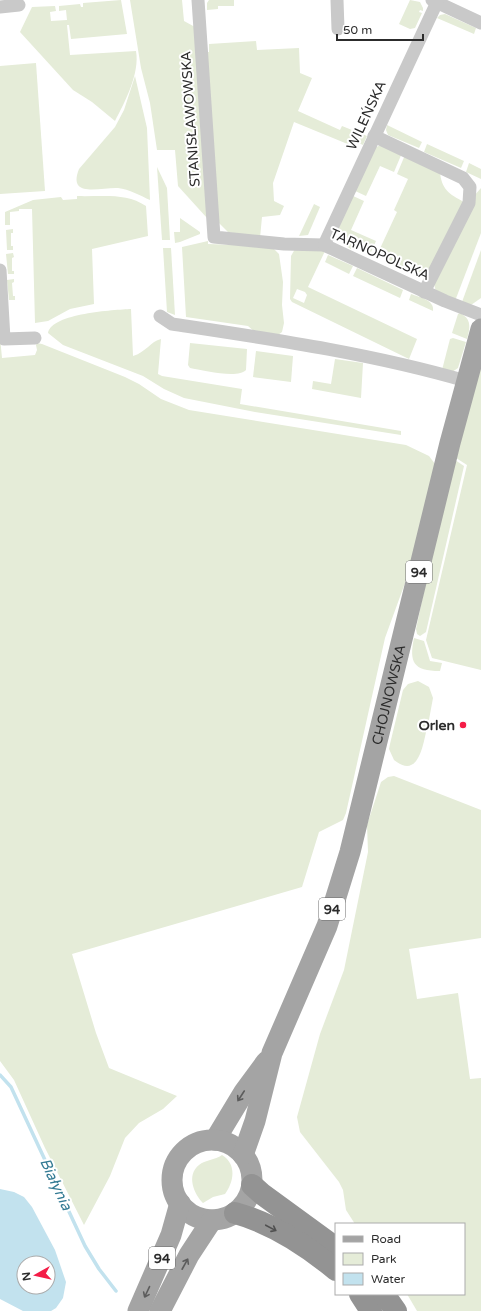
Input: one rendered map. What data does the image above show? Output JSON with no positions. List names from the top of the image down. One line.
{"streets":{"main road":["94","CHOJNOWSKA"],"street":["WILEŃSKA","STANISŁAWOWSKA","TARNOPOLSKA"]},"crossings":[["WILEŃSKA","TARNOPOLSKA"],["STANISŁAWOWSKA","TARNOPOLSKA"],["94","CHOJNOWSKA"]],"water":["Białynia"],"places":["Orlen"],"legend":["Road","Park","Water"],"scale_bar":"50 m","north":"left"}
